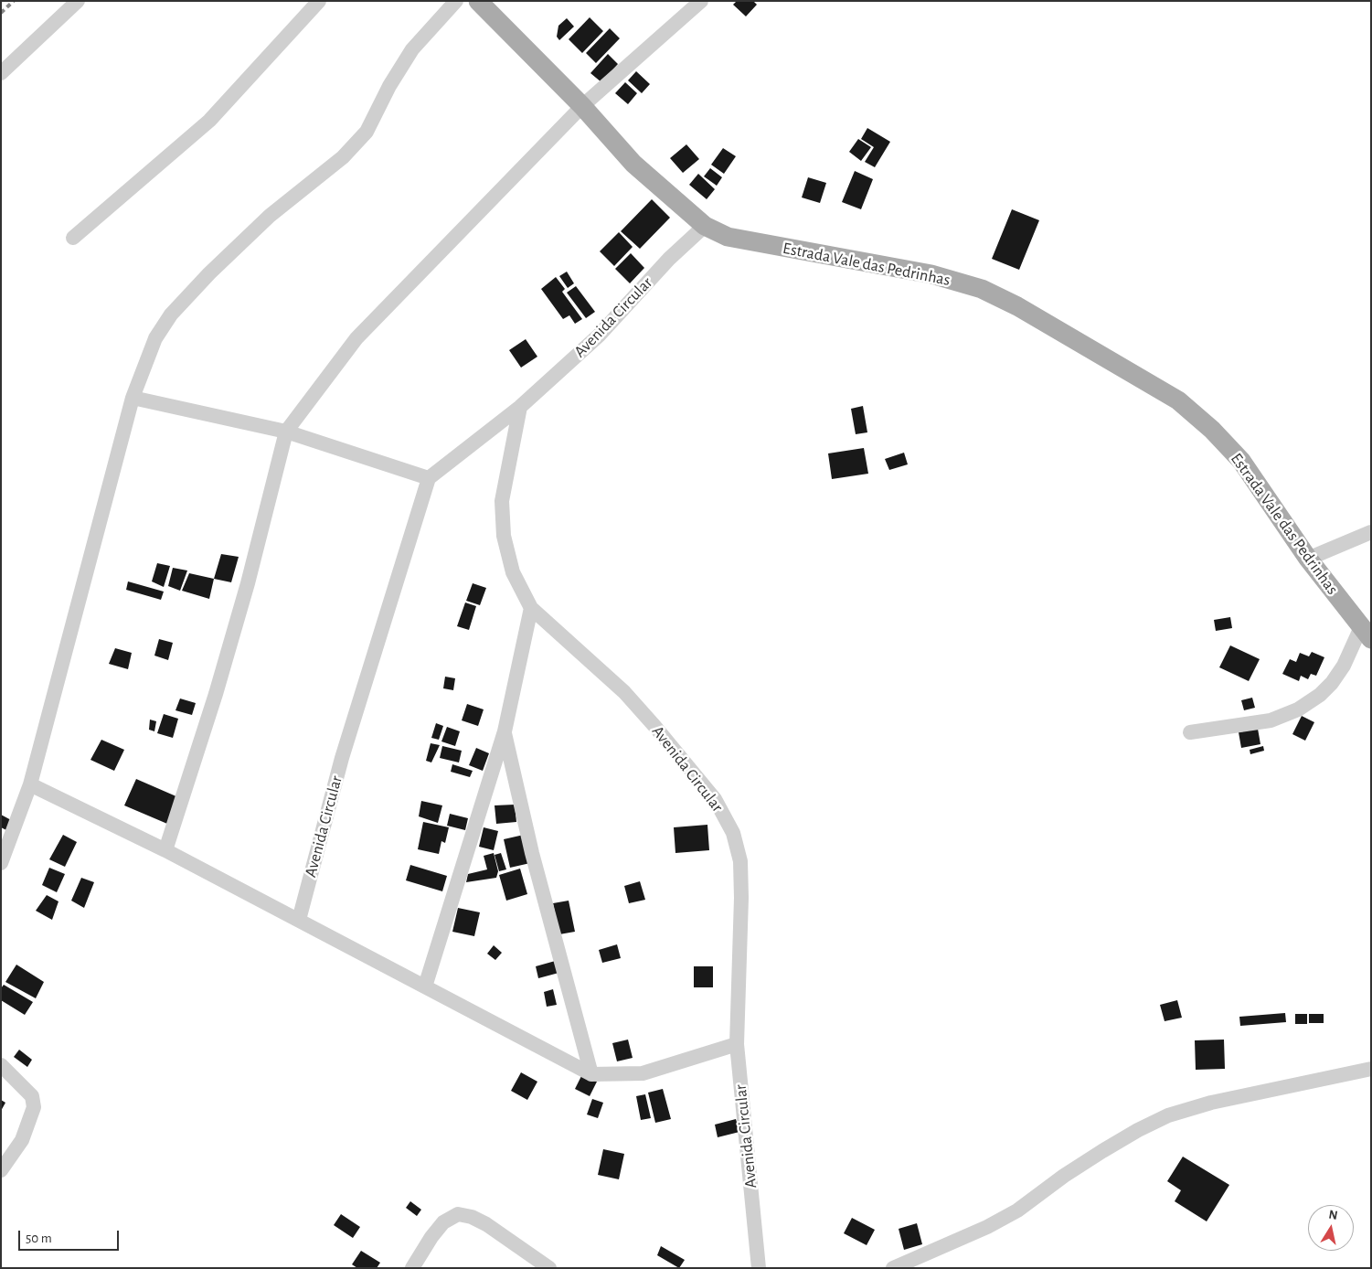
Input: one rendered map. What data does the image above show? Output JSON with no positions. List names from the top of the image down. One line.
{"streets":{"main road":["Estrada Vale das Pedrinhas"],"street":["Avenida Circular"]},"crossings":[["Estrada Vale das Pedrinhas","Avenida Circular"]],"scale_bar":"50 m","north":"top"}
